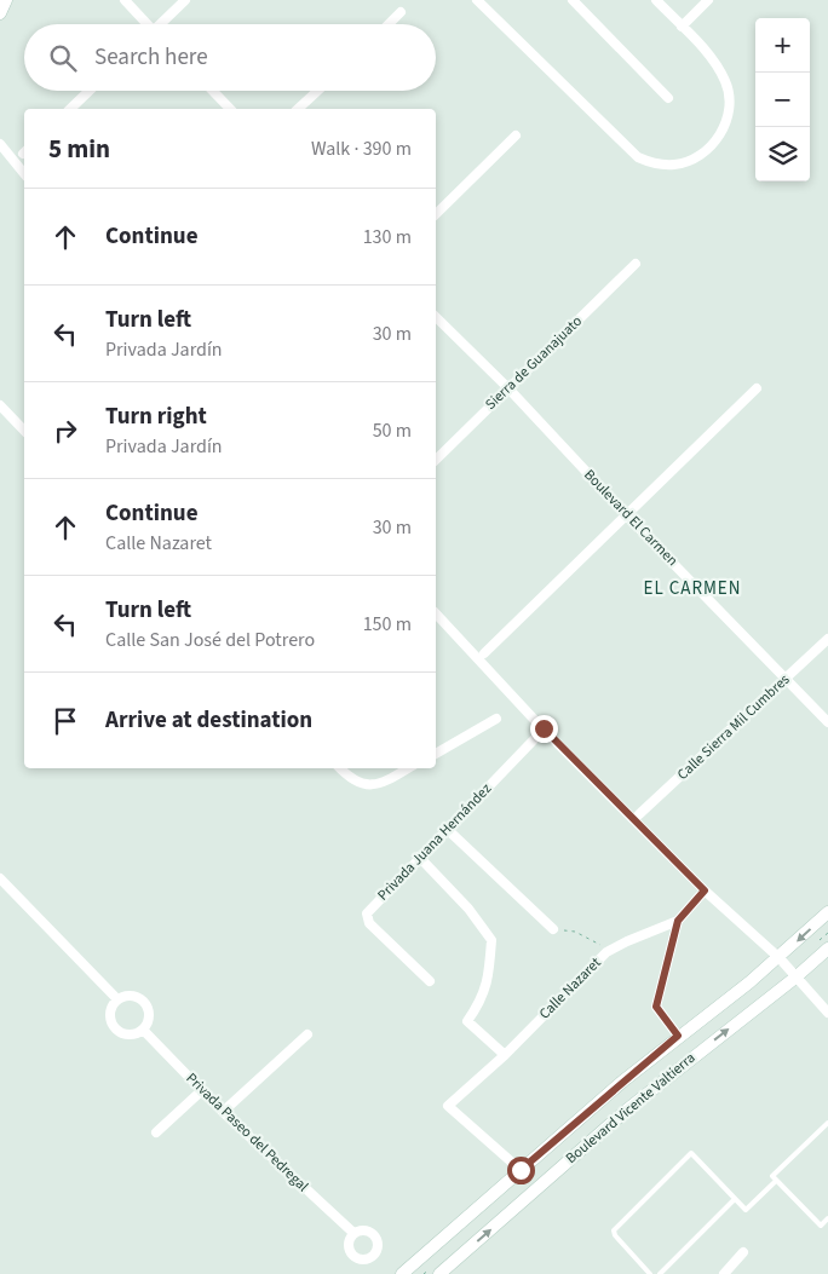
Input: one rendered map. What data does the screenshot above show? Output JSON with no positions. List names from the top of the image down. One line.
{"streets":{"main road":["Boulevard Vicente Valtierra"],"street":["Sierra de Guanajuato","Boulevard El Carmen","Calle Sierra Mil Cumbres","Privada Juana Hernández","Calle Nazaret","Privada Paseo del Pedregal"]},"crossings":[["Sierra de Guanajuato","Boulevard El Carmen"],["Boulevard El Carmen","Calle Sierra Mil Cumbres"],["Calle Nazaret","Boulevard Vicente Valtierra"]],"districts":["EL CARMEN"],"page":{"map_buttons":["+","−"],"search":"Search here","heading":["5 min","Walk · 390 m"],"list":[["Continue","130 m"],["Turn left","Privada Jardín","30 m"],["Turn right","Privada Jardín","50 m"],["Continue","Calle Nazaret","30 m"],["Turn left","Calle San José del Potrero","150 m"],"Arrive at destination"]}}
